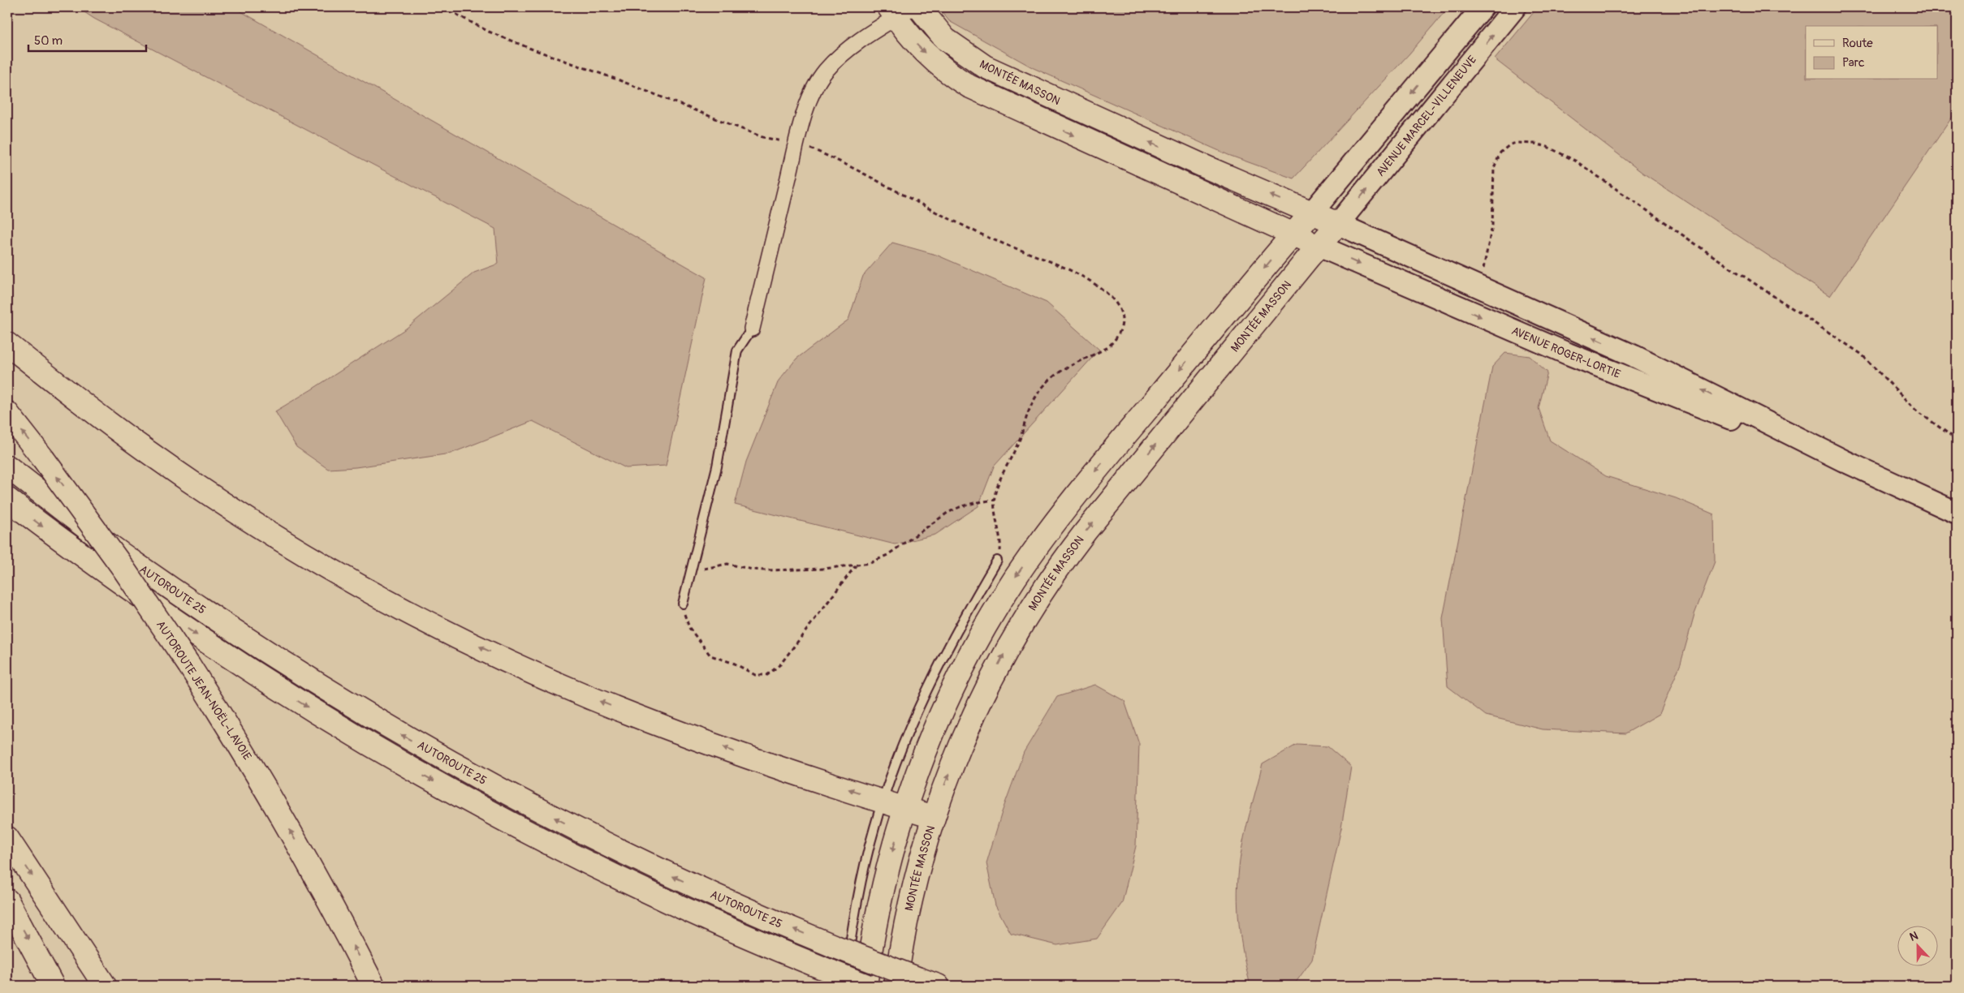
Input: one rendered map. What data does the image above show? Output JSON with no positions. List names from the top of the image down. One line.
{"streets":{"main road":["MONTÉE MASSON","AVENUE ROGER-LORTIE","AUTOROUTE 25","AUTOROUTE JEAN-NOËL-LAVOIE"],"street":["AVENUE MARCEL-VILLENEUVE"]},"crossings":[["MONTÉE MASSON","AVENUE MARCEL-VILLENEUVE"],["MONTÉE MASSON","AVENUE ROGER-LORTIE"],["AVENUE MARCEL-VILLENEUVE","AVENUE ROGER-LORTIE"]],"one_way":["AUTOROUTE JEAN-NOËL-LAVOIE"],"legend":["Route","Parc"],"scale_bar":"50 m","north":"top"}
